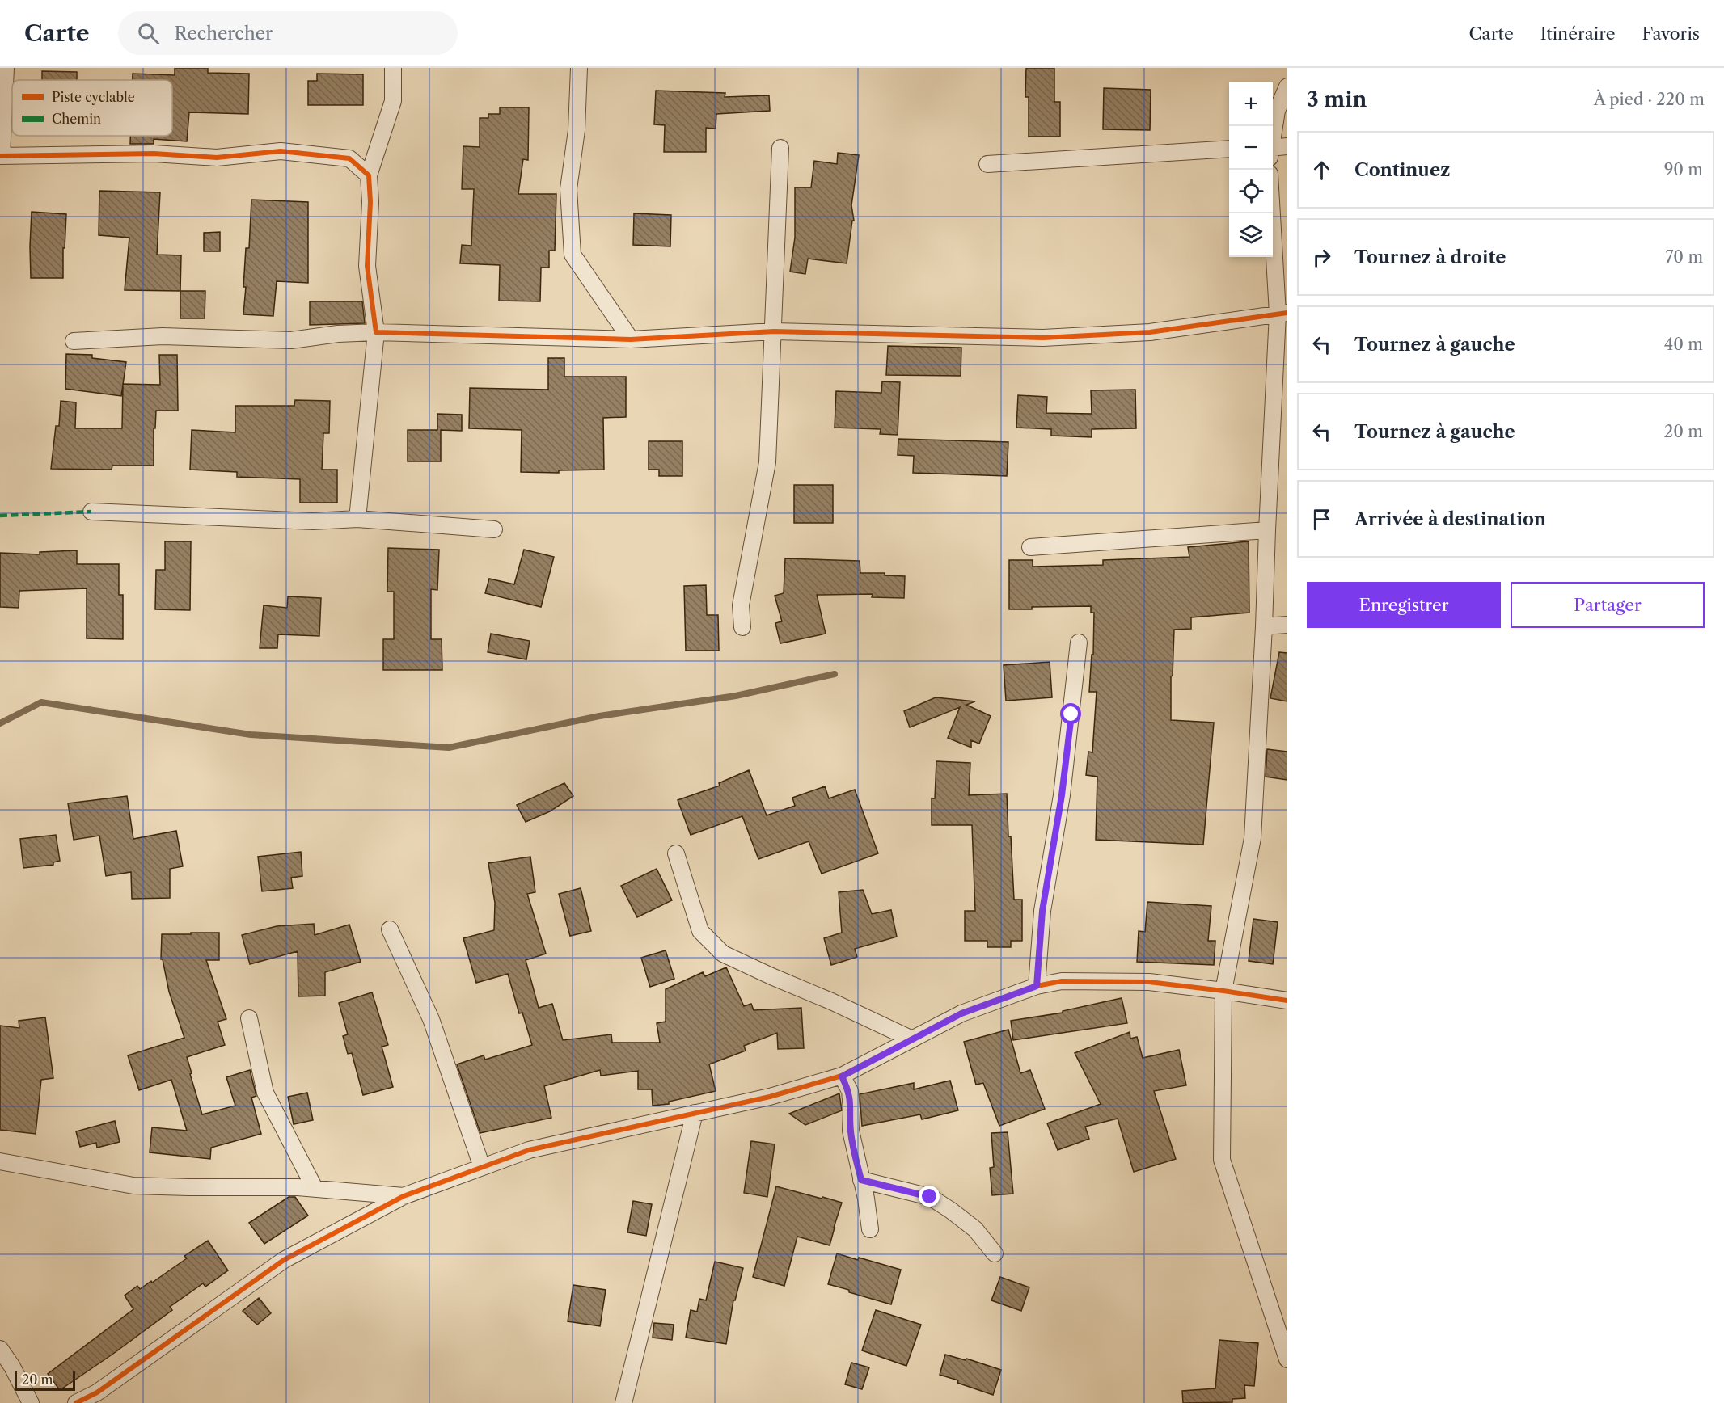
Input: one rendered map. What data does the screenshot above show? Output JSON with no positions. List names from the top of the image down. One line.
{"legend":["Piste cyclable","Chemin"],"scale_bar":"20 m","page":{"header":"Carte","search":"Rechercher","nav":["Carte","Itinéraire","Favoris"],"heading":["3 min","À pied · 220 m"],"map_buttons":["+","−"],"list":[["Continuez","90 m"],["Tournez à droite","70 m"],["Tournez à gauche","40 m"],["Tournez à gauche","20 m"],"Arrivée à destination"],"buttons":["Enregistrer","Partager"],"scale":"20 m"}}
